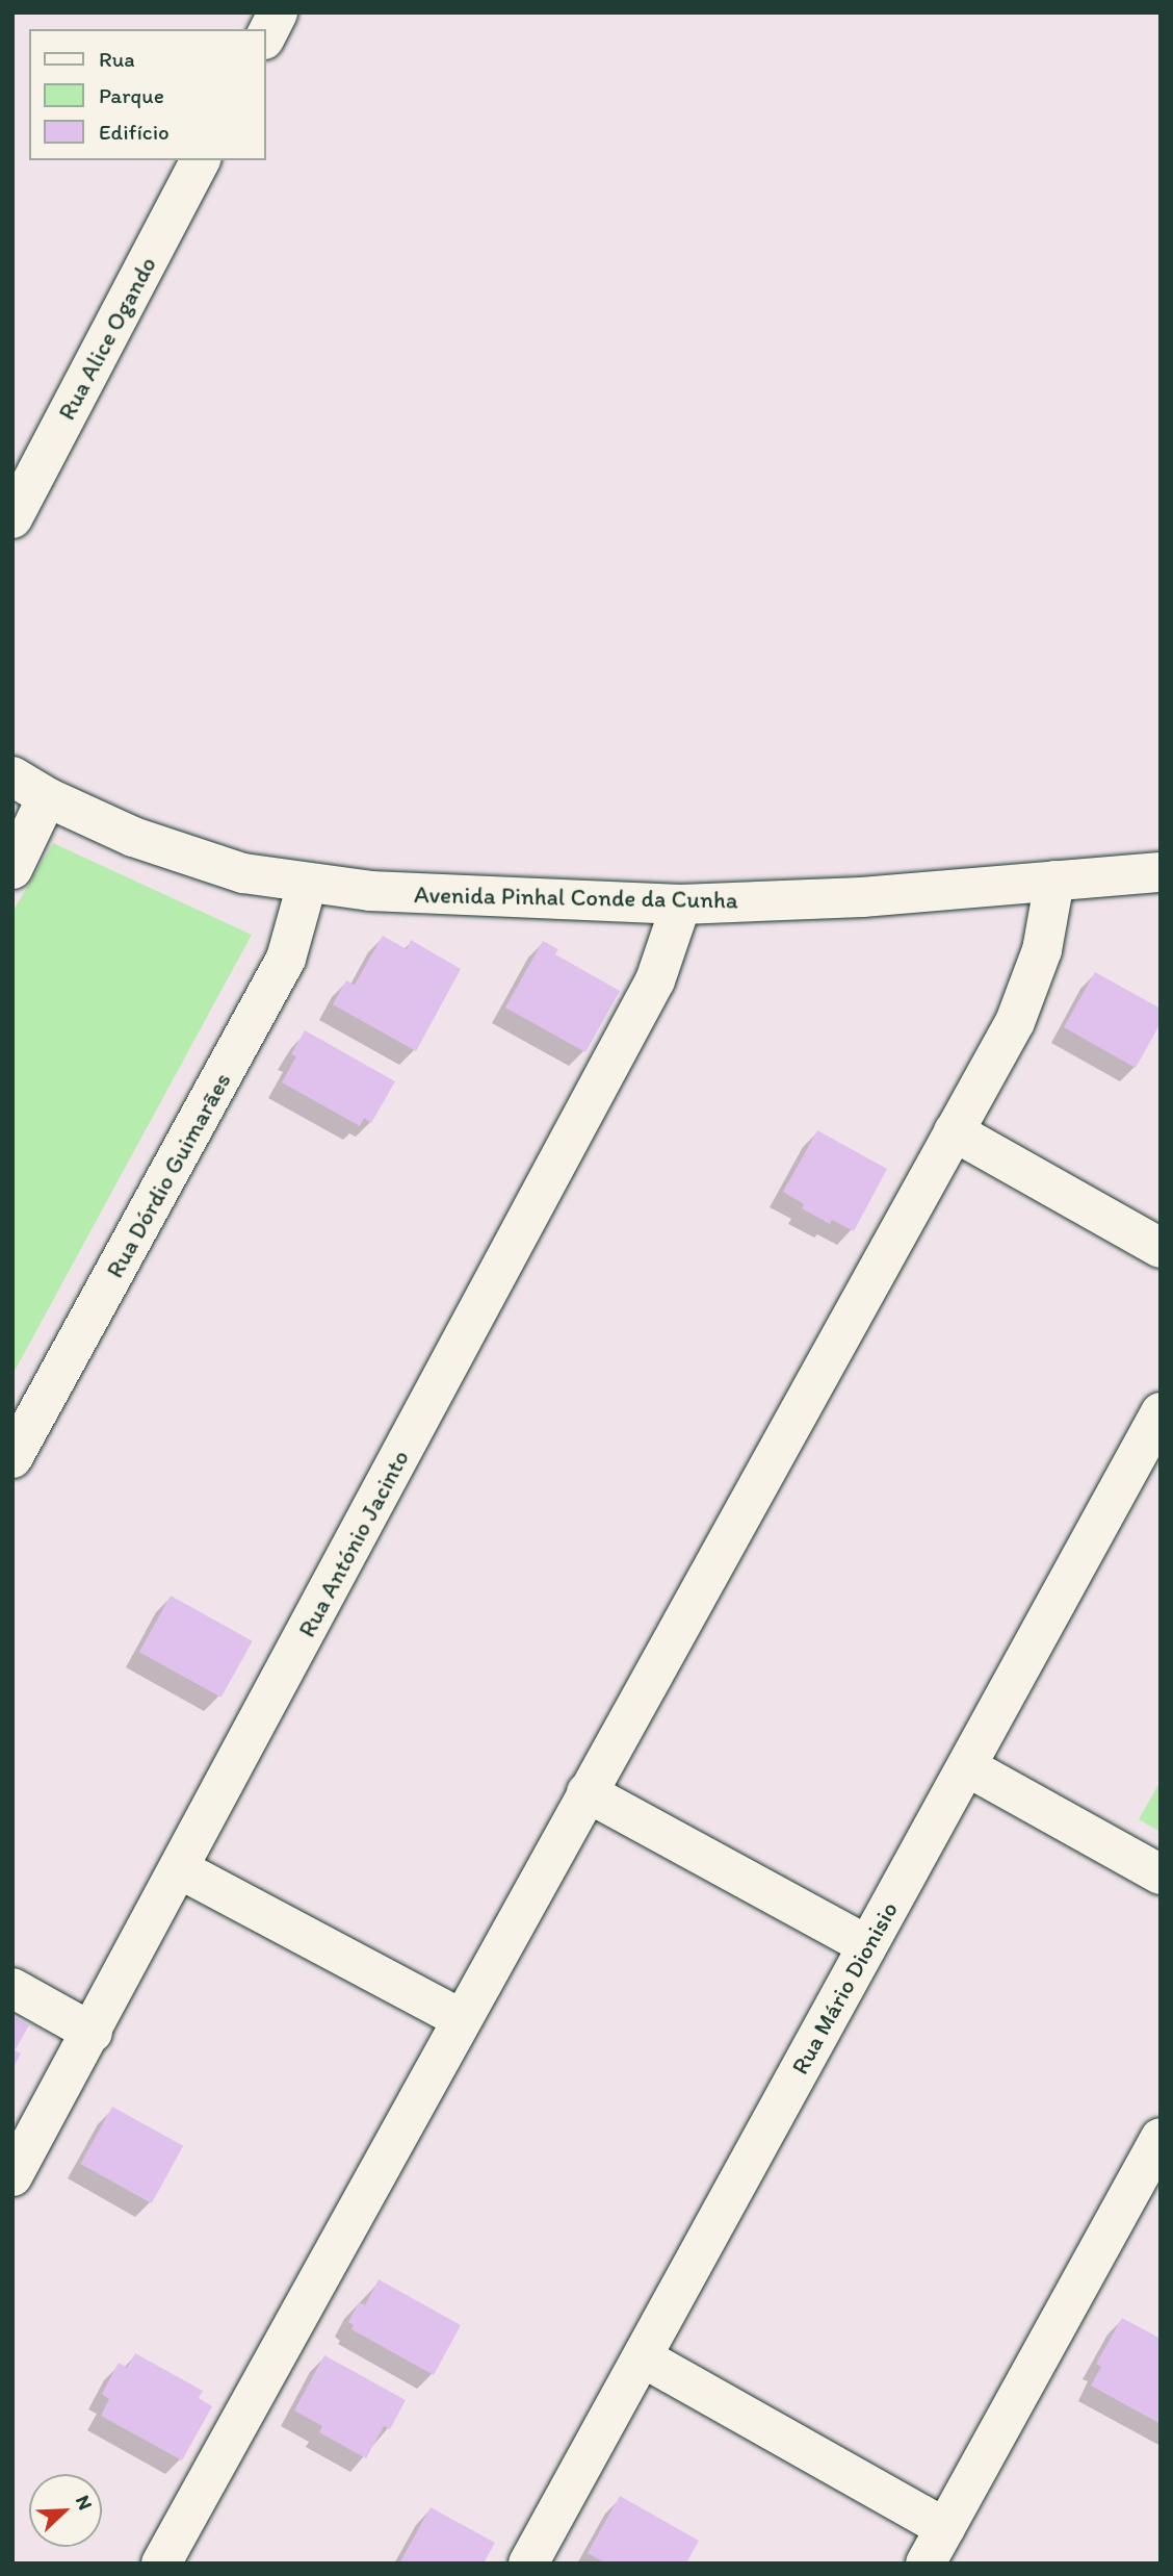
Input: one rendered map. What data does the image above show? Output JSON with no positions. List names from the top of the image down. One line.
{"streets":{"street":["Rua Alice Ogando","Avenida Pinhal Conde da Cunha","Rua Dórdio Guimarães","Rua António Jacinto","Rua Mário Dionisio"]},"crossings":[["Avenida Pinhal Conde da Cunha","Rua Dórdio Guimarães"],["Avenida Pinhal Conde da Cunha","Rua António Jacinto"]],"legend":["Rua","Parque","Edifício"],"north":"top right"}
